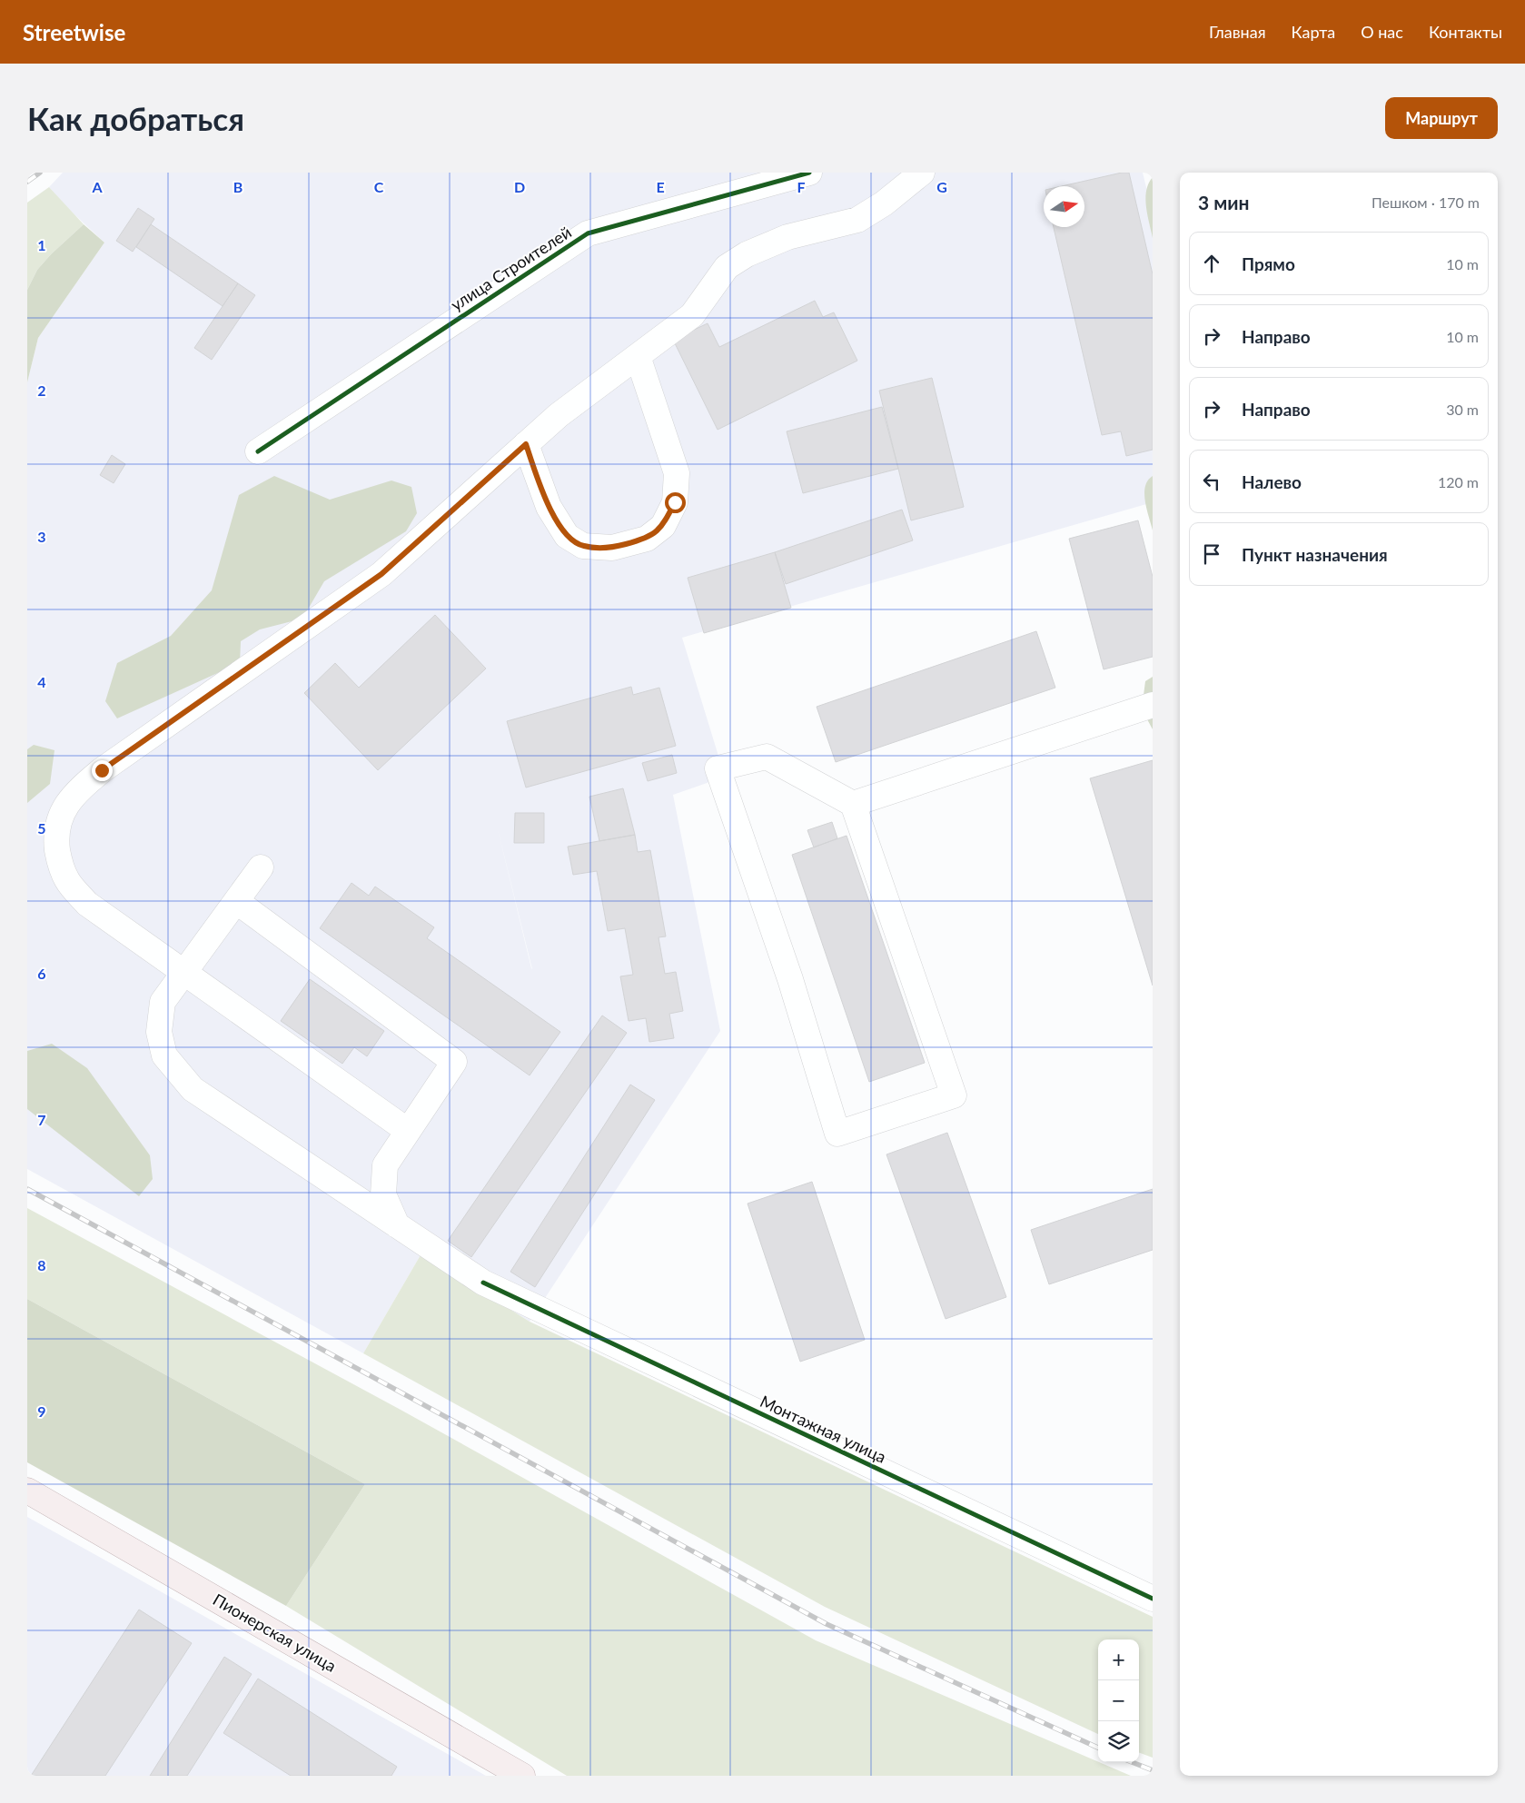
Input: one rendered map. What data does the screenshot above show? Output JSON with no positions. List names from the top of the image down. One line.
{"streets":{"main road":["Пионерская улица"],"street":["улица Строителей","Монтажная улица"]},"north":"right","page":{"header":"Streetwise","nav":["Главная","Карта","О нас","Контакты"],"buttons":"Маршрут","title":"Как добраться","heading":["3 мин","Пешком · 170 m"],"list":[["Прямо","10 m"],["Направо","10 m"],["Направо","30 m"],["Налево","120 m"],"Пункт назначения"],"map_buttons":["+","−"]},"grid":{"columns":["A","B","C","D","E","F","G"],"rows":["1","2","3","4","5","6","7","8","9"]}}
